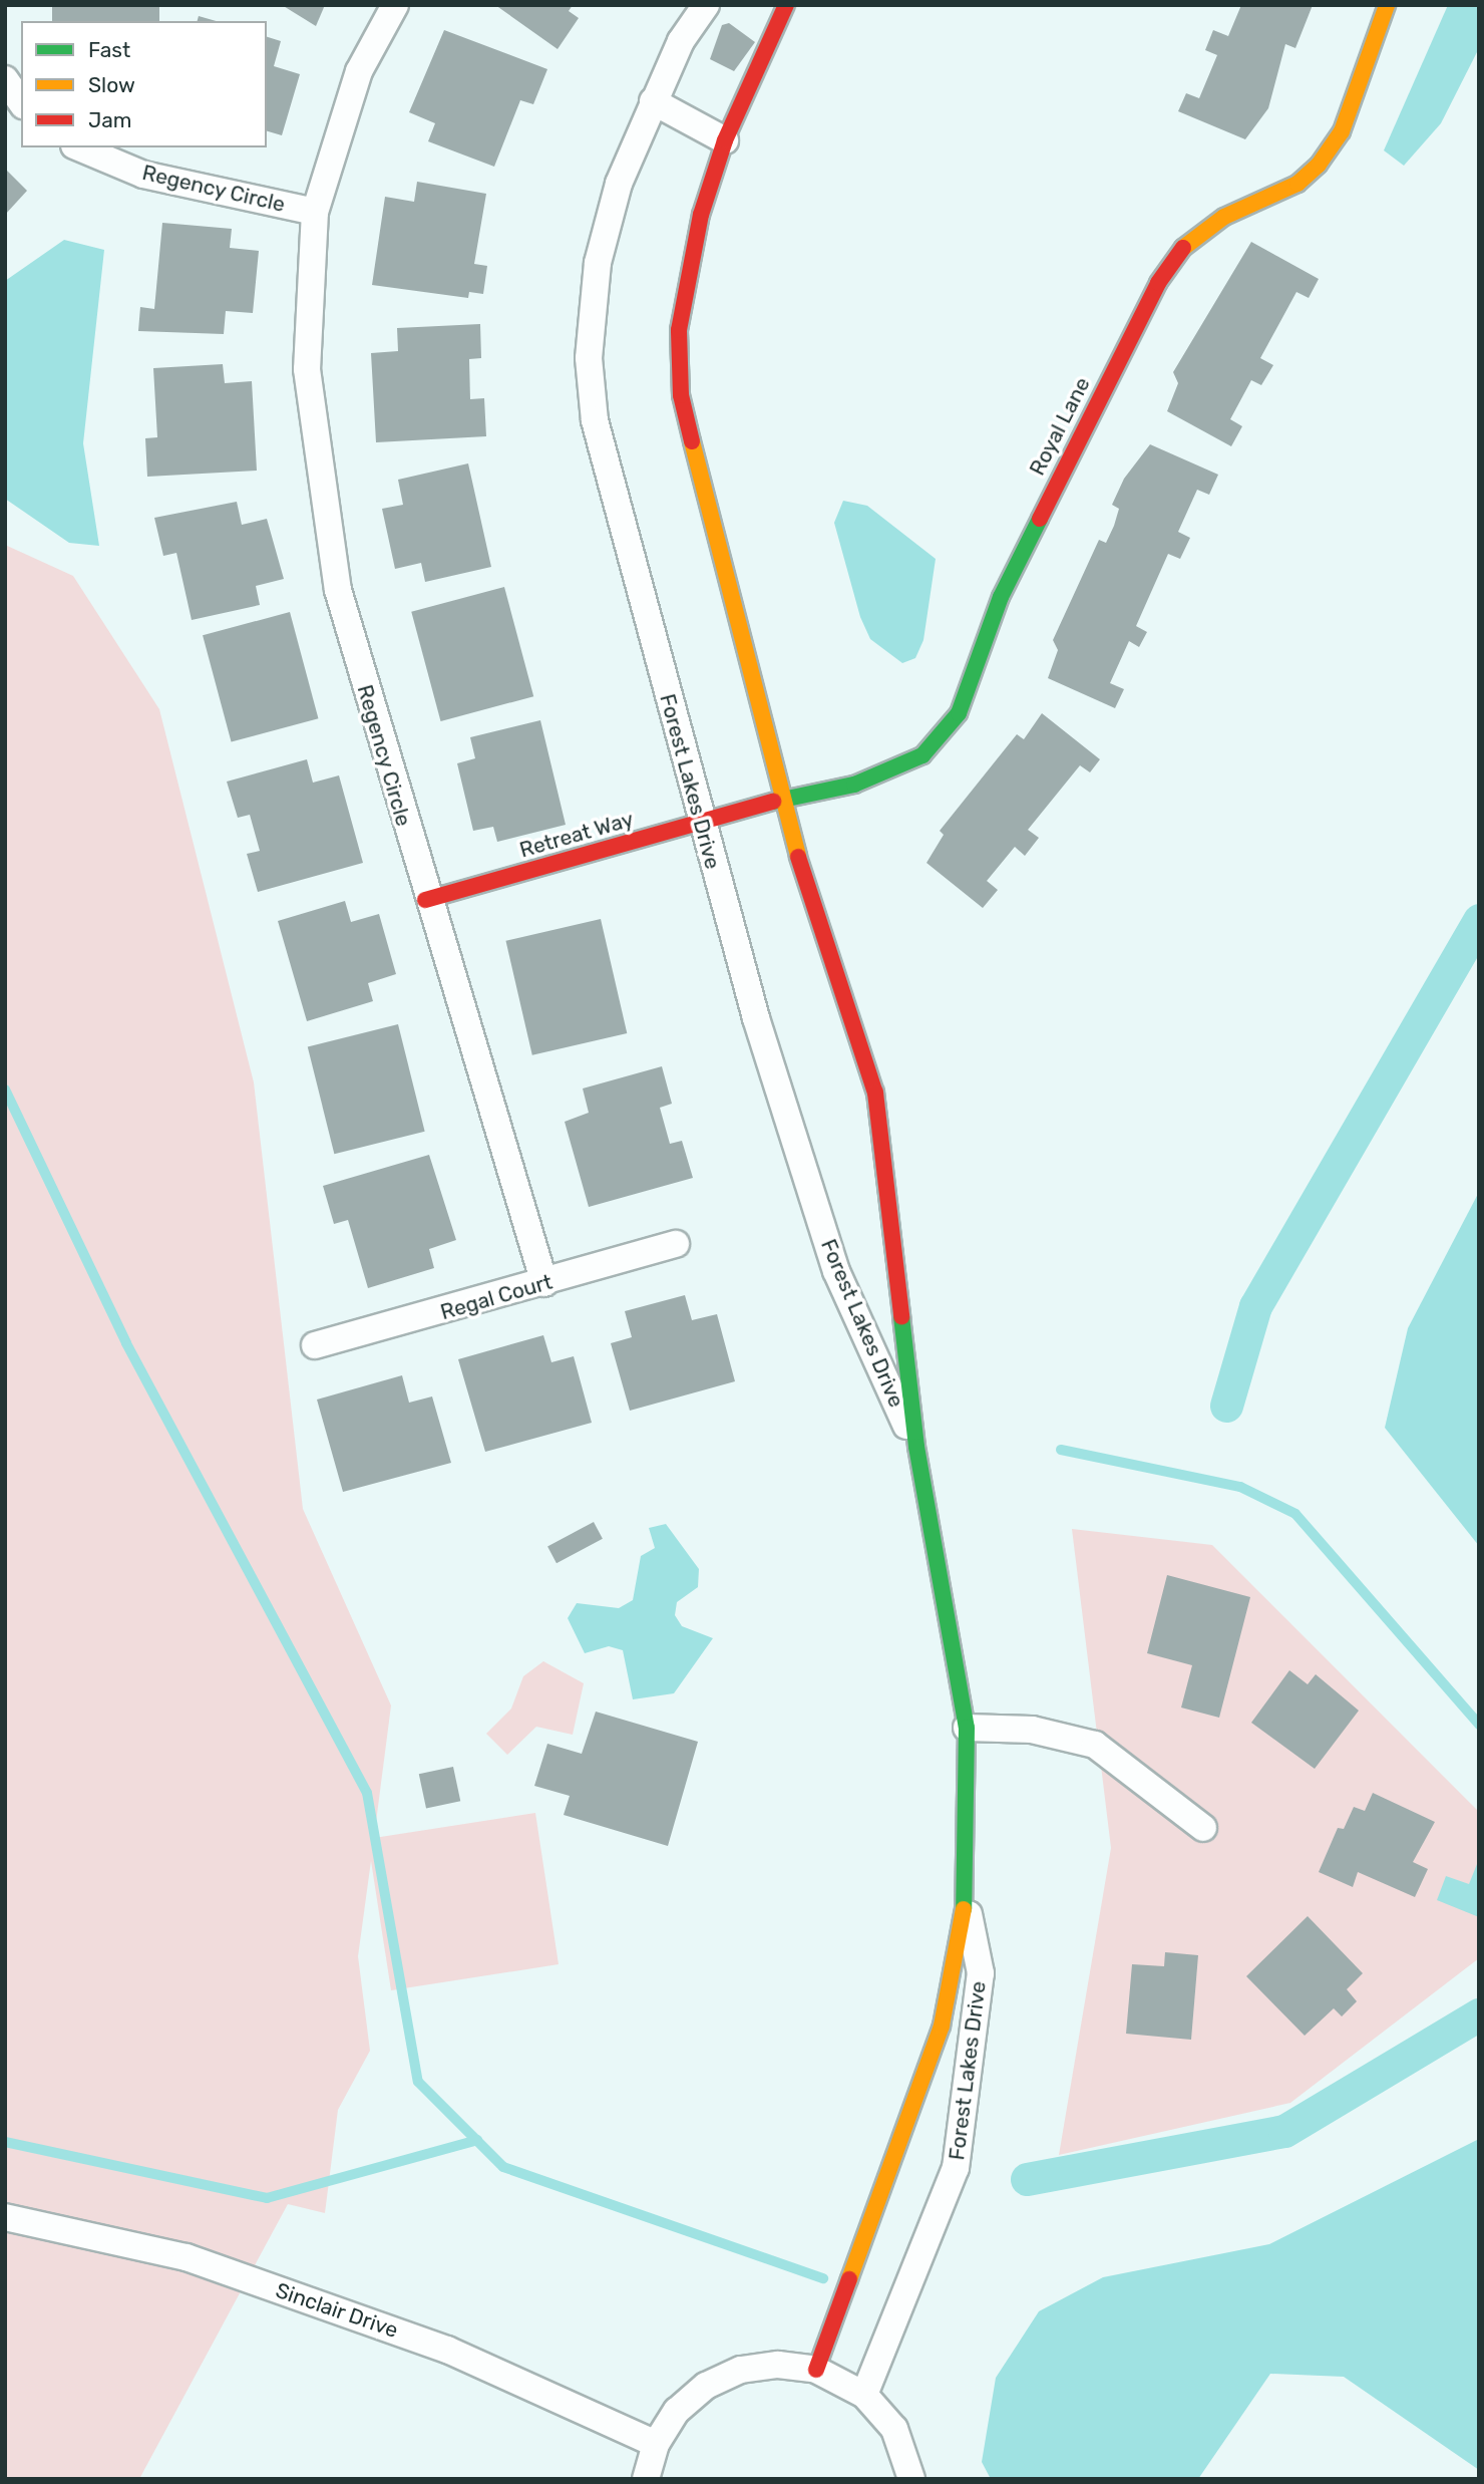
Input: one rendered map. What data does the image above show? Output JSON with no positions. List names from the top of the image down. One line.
{"streets":{"street":["Regency Circle","Royal Lane","Forest Lakes Drive","Retreat Way","Regal Court","Sinclair Drive"]},"crossings":[["Regency Circle","Retreat Way"],["Regency Circle","Regal Court"],["Royal Lane","Forest Lakes Drive"],["Royal Lane","Retreat Way"],["Forest Lakes Drive","Retreat Way"]],"legend":["Fast","Slow","Jam"]}
